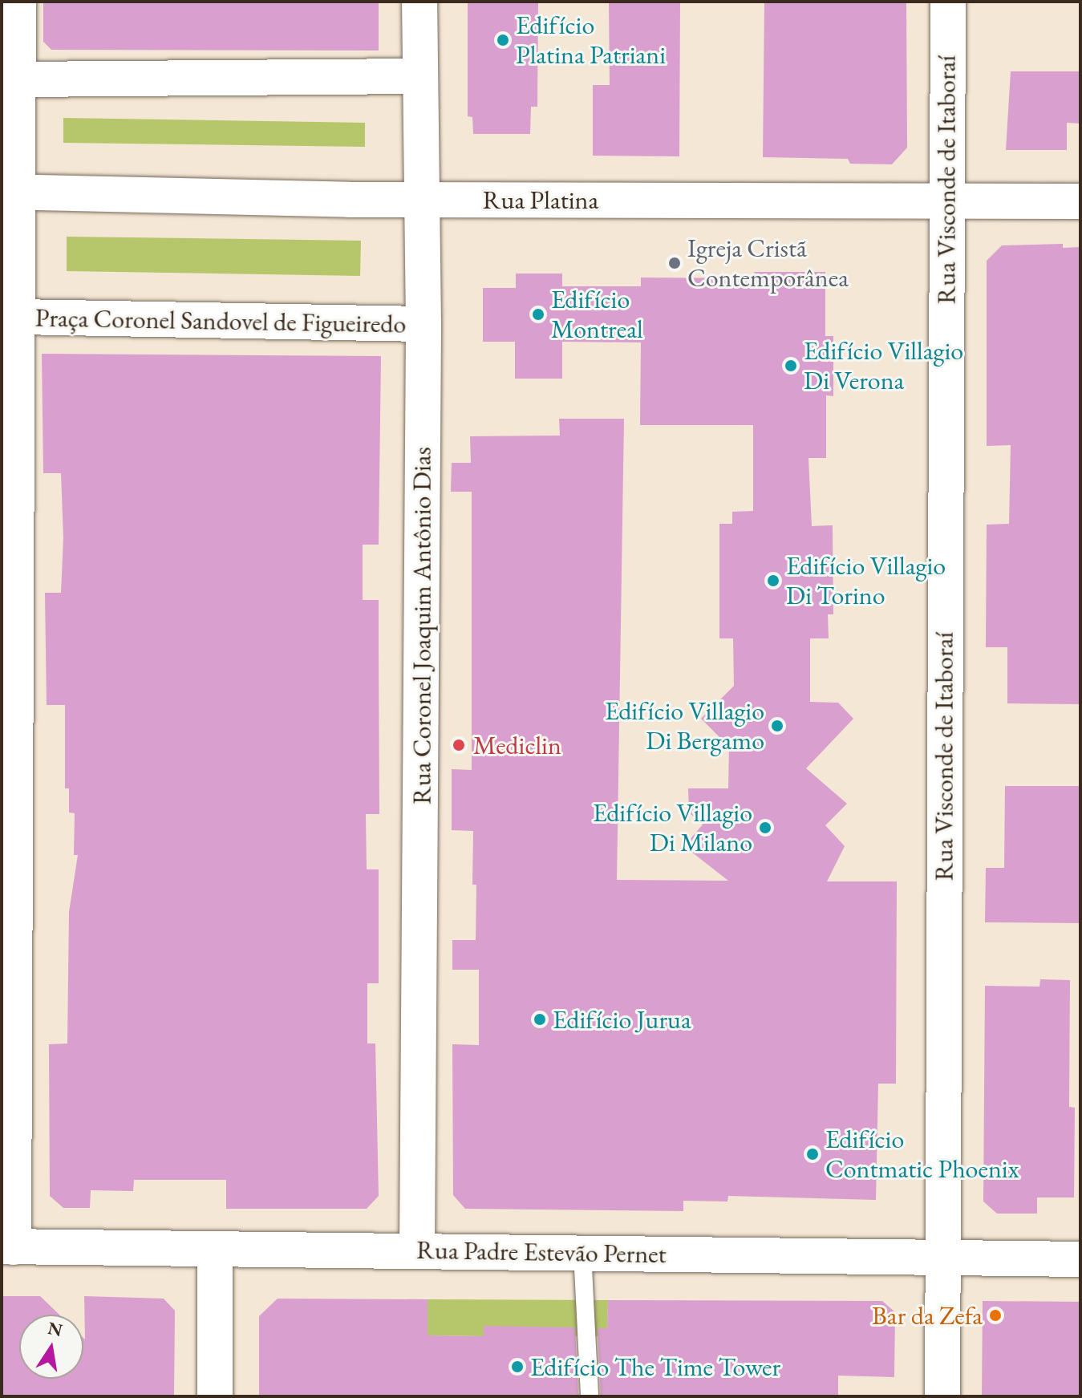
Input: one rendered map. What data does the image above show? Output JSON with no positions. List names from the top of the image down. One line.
{"streets":{"street":["Rua Visconde de Itaboraí","Rua Platina","Praça Coronel Sandovel de Figueiredo","Rua Coronel Joaquim Antônio Dias","Rua Padre Estevão Pernet"]},"crossings":[["Rua Visconde de Itaboraí","Rua Platina"],["Rua Visconde de Itaboraí","Rua Padre Estevão Pernet"],["Rua Platina","Rua Coronel Joaquim Antônio Dias"],["Praça Coronel Sandovel de Figueiredo","Rua Coronel Joaquim Antônio Dias"],["Rua Coronel Joaquim Antônio Dias","Rua Padre Estevão Pernet"]],"places":["Edifício Platina Patriani","Igreja Cristã Contemporânea","Edifício Montreal","Edifício Villagio Di Verona","Edifício Villagio Di Torino","Edifício Villagio Di Bergamo","Mediclin","Edifício Villagio Di Milano","Edifício Jurua","Edifício Contmatic Phoenix","Bar da Zefa","Edifício The Time Tower"],"north":"top"}
